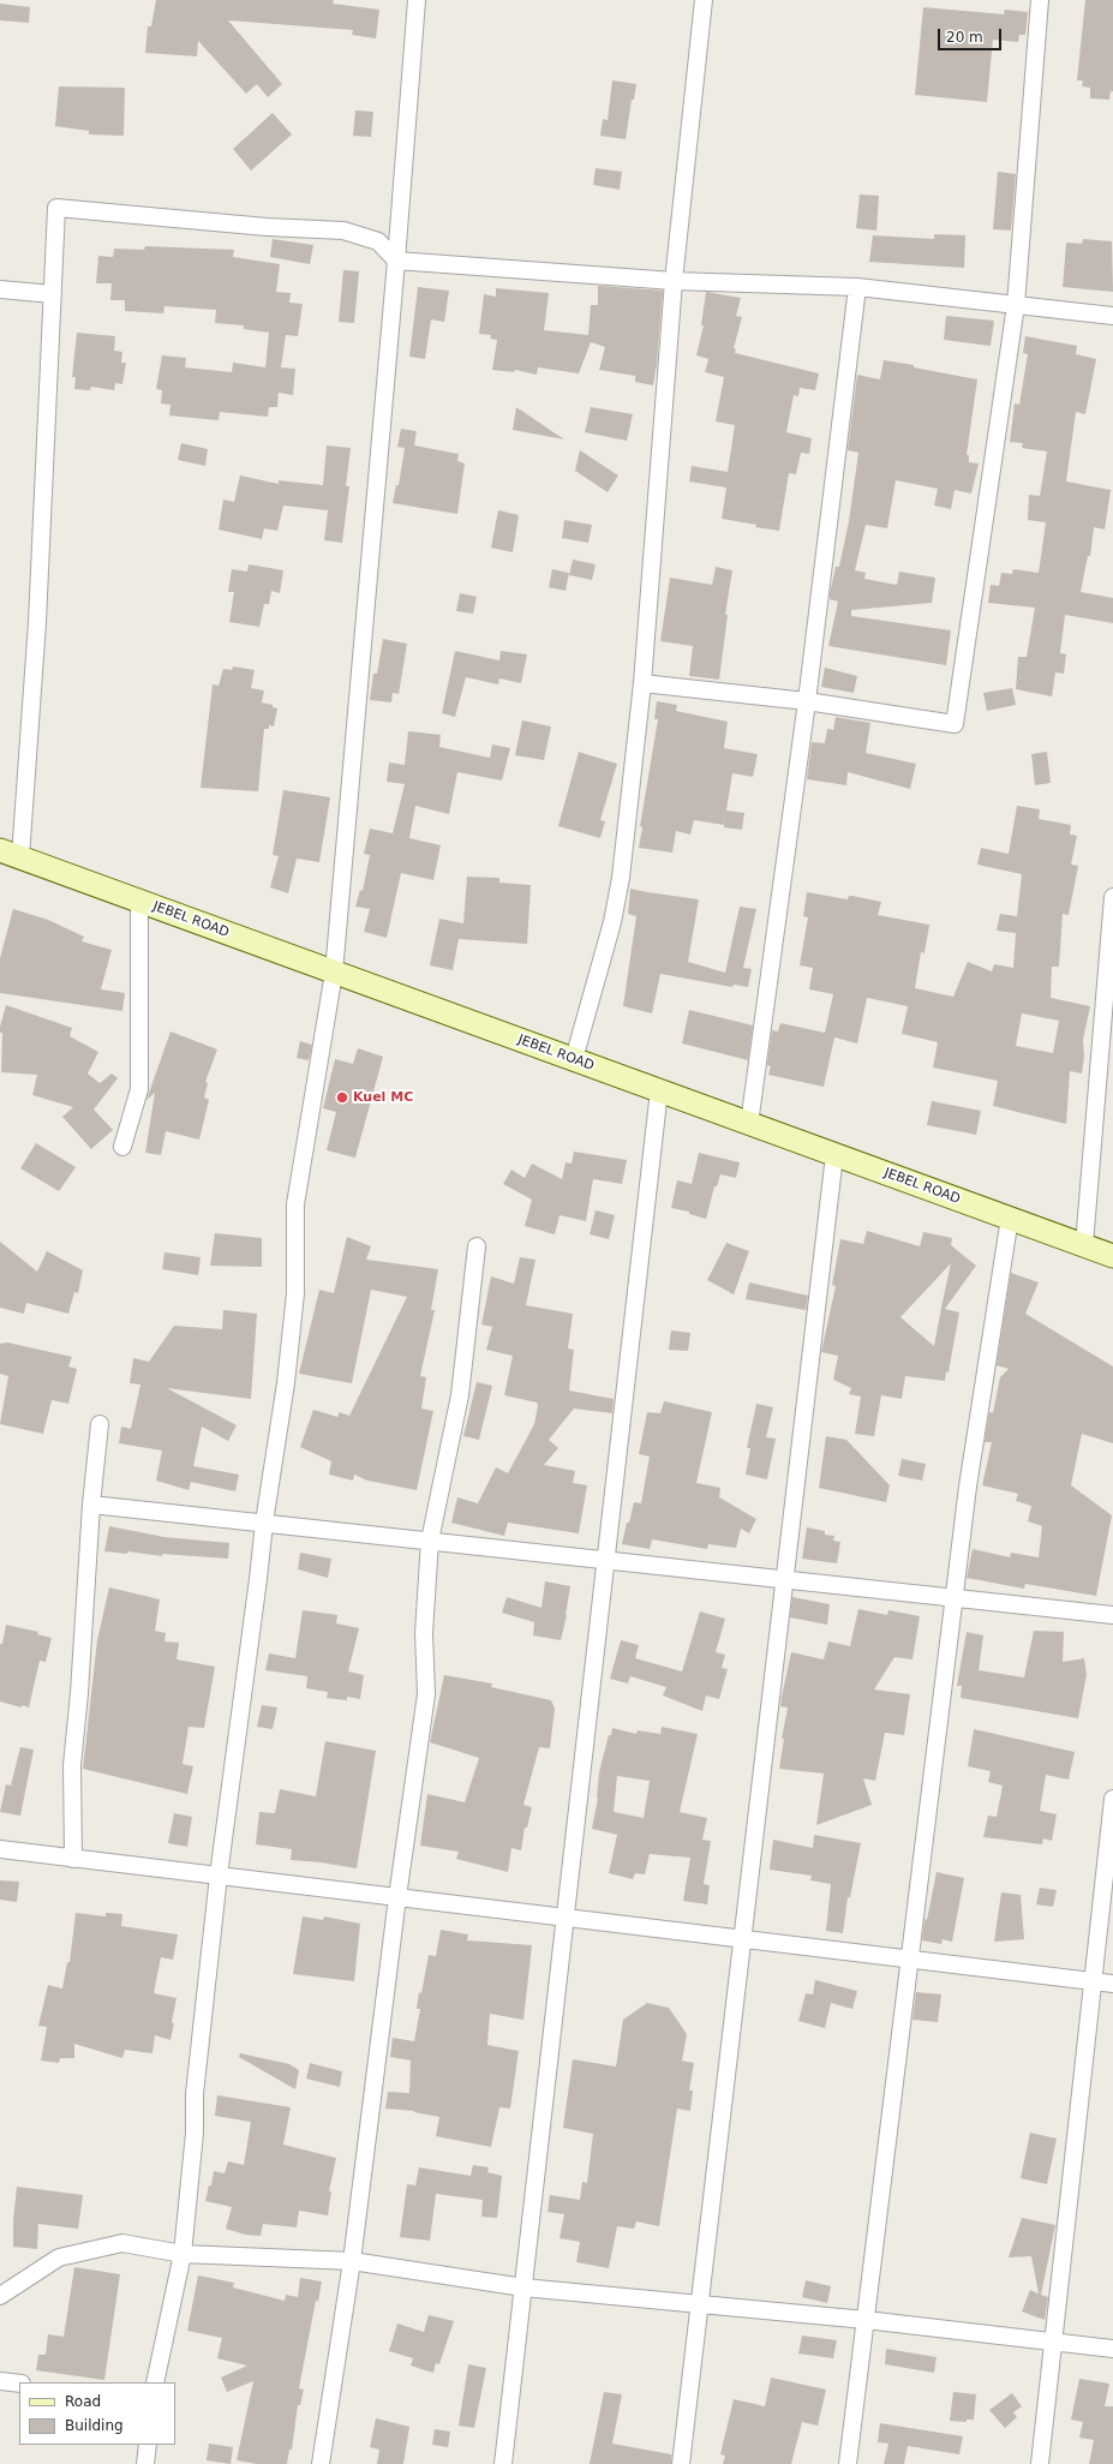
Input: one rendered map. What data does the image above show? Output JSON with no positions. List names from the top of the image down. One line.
{"streets":{"main road":["JEBEL ROAD"]},"places":["Kuel MC"],"legend":["Road","Building"],"scale_bar":"20 m"}
